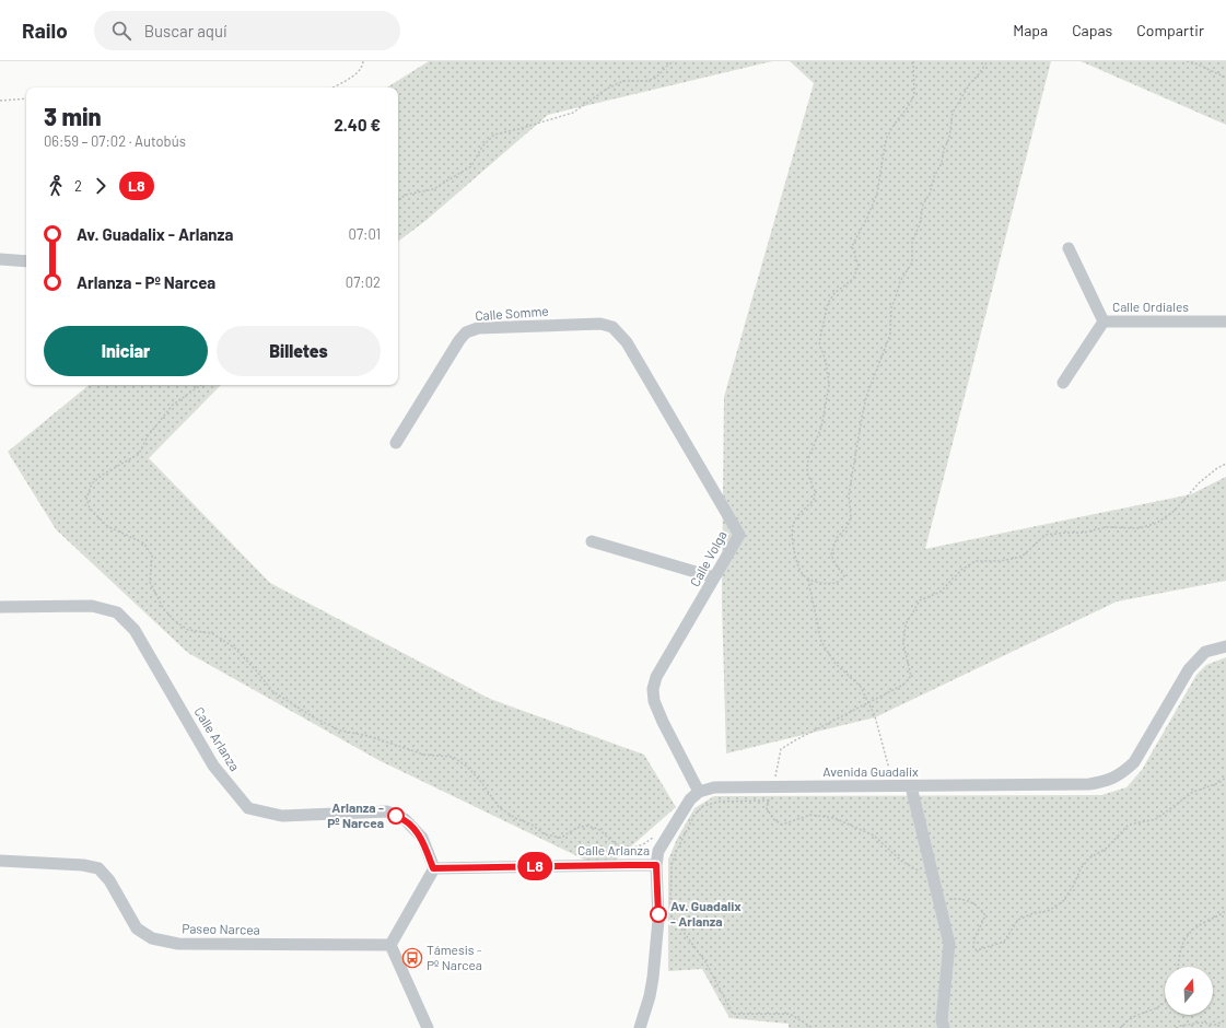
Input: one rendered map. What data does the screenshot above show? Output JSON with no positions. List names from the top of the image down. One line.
{"streets":{"street":["Calle Ordiales","Calle Somme","Calle Volga","Calle Arlanza","Avenida Guadalix","Paseo Narcea"]},"crossings":[["Calle Somme","Calle Volga"],["Calle Volga","Avenida Guadalix"]],"places":{"other":["Arlanza - Pº Narcea","Av. Guadalix - Arlanza"],"bus stop":["Támesis - Pº Narcea"]},"lines":["bus line L8"],"north":"top","page":{"header":"Railo","search":"Buscar aquí","nav":["Mapa","Capas","Compartir"],"on_map":"L8","heading":["3 min","06:59 – 07:02 · Autobús","2.40 €"],"legs":["2","L8"],"list":[{"name":"Av. Guadalix - Arlanza","value":"07:01"},{"name":"Arlanza - Pº Narcea","value":"07:02"}],"buttons":["Iniciar","Billetes"]}}
